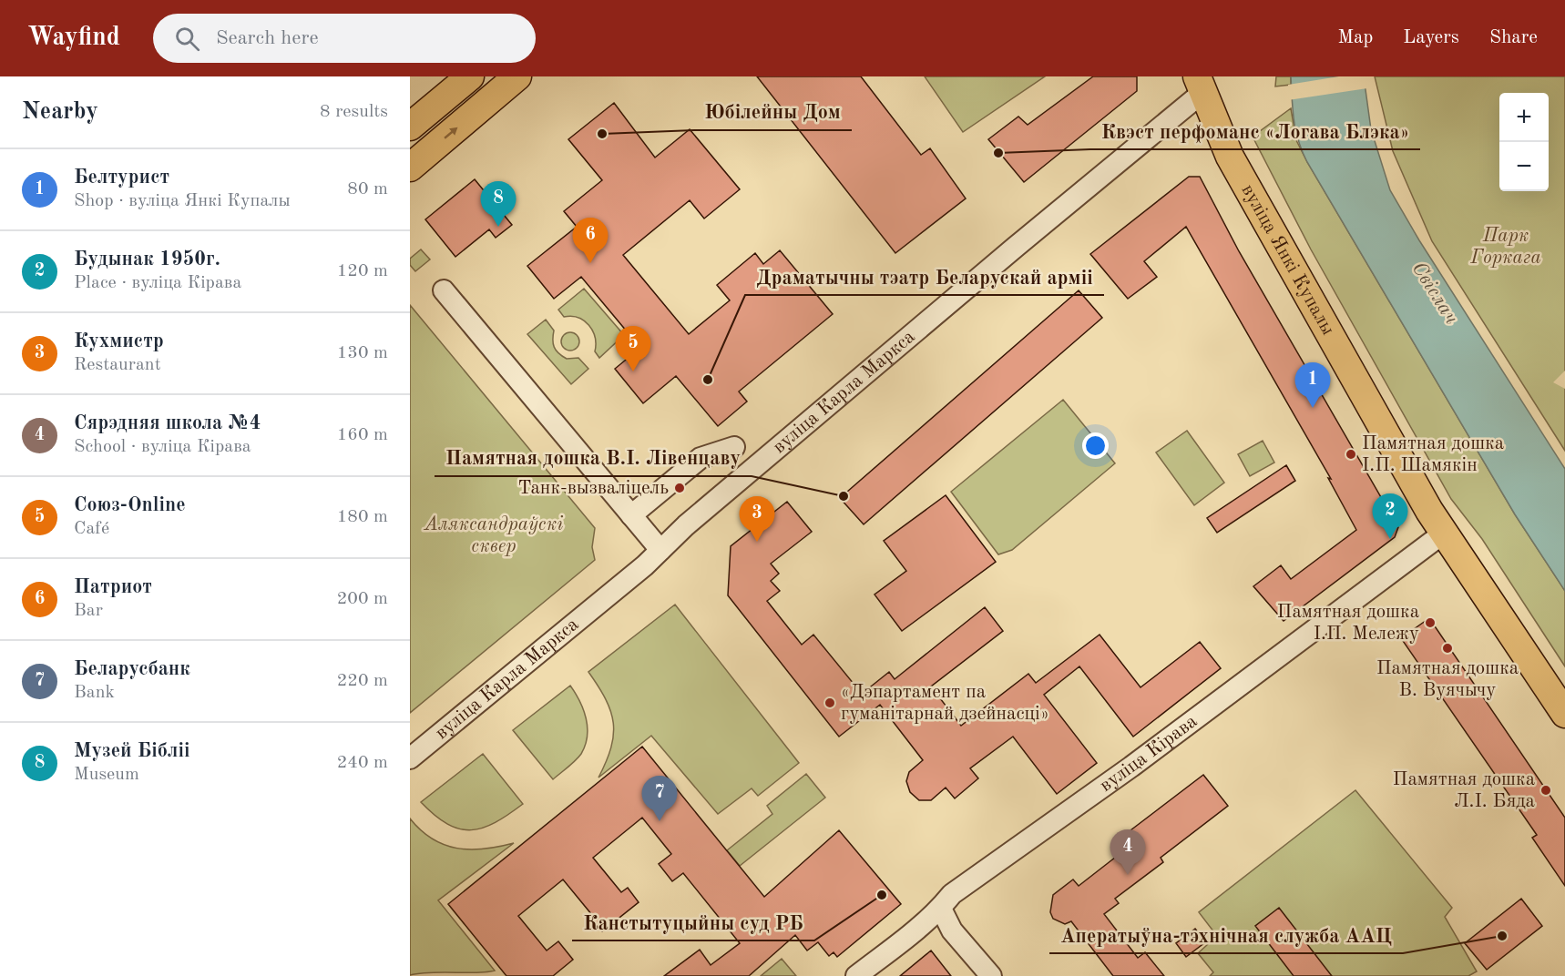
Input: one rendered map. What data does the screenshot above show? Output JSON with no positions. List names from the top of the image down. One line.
{"streets":{"main road":["вуліца Янкі Купалы"],"street":["вуліца Карла Маркса","вуліца Кірава"]},"crossings":[["вуліца Янкі Купалы","вуліца Карла Маркса"],["вуліца Янкі Купалы","вуліца Кірава"]],"water":["Свіслач"],"parks":["Парк Горкага","Аляксандраўскі сквер"],"places":["Юбілейны Дом","Квэст перфоманс «Логава Блэка»","Драматычны тэатр Беларускай арміі","Памятная дошка І.П. Шамякін","Танк-вызваліцель","Памятная дошка В.І. Лівенцаву","Памятная дошка І.П. Мележу","Памятная дошка В. Вуячычу","«Дэпартамент па гуманітарнай дзейнасці»","Памятная дошка Л.І. Бяда","Канстытуцыйны суд РБ","Аператыўна-тэхнічная служба ААЦ"],"page":{"header":"Wayfind","search":"Search here","nav":["Map","Layers","Share"],"heading":["Nearby","8 results"],"map_buttons":["+","−"],"list":[{"mark":"1","name":"Белтурист","note":"Shop · вуліца Янкі Купалы","value":"80 m"},{"mark":"2","name":"Будынак 1950г.","note":"Place · вуліца Кірава","value":"120 m"},{"mark":"3","name":"Кухмистр","note":"Restaurant","value":"130 m"},{"mark":"4","name":"Сярэдняя школа №4","note":"School · вуліца Кірава","value":"160 m"},{"mark":"5","name":"Союз-Online","note":"Café","value":"180 m"},{"mark":"6","name":"Патриот","note":"Bar","value":"200 m"},{"mark":"7","name":"Беларусбанк","note":"Bank","value":"220 m"},{"mark":"8","name":"Музей Бібліі","note":"Museum","value":"240 m"}],"pins":["8","6","5","1","2","3","7","4"]}}
